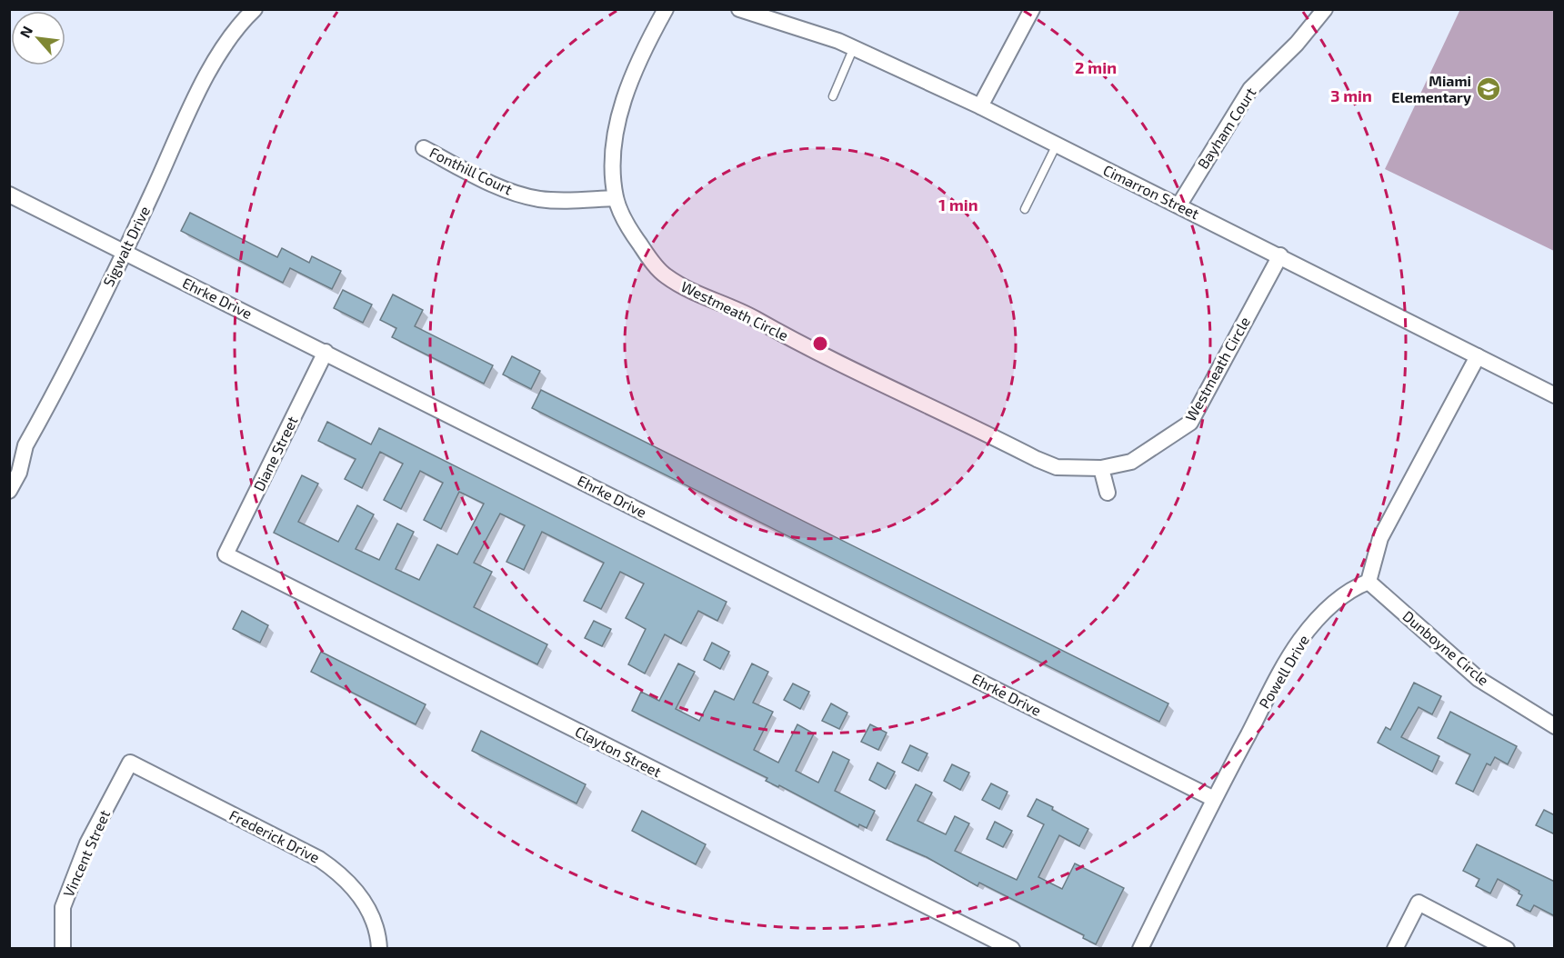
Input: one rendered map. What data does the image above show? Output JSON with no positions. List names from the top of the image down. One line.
{"streets":{"street":["Bayham Court","Fonthill Court","Cimarron Street","Sigwalt Drive","Ehrke Drive","Westmeath Circle","Diane Street","Dunboyne Circle","Powell Drive","Clayton Street","Frederick Drive","Vincent Street"]},"crossings":[["Bayham Court","Cimarron Street"],["Fonthill Court","Westmeath Circle"],["Cimarron Street","Westmeath Circle"],["Sigwalt Drive","Ehrke Drive"],["Ehrke Drive","Diane Street"],["Ehrke Drive","Powell Drive"],["Diane Street","Clayton Street"],["Dunboyne Circle","Powell Drive"],["Frederick Drive","Vincent Street"]],"places":{"school or university":["Miami Elementary"]},"north":"top left","rings":["2 min","3 min","1 min"]}
